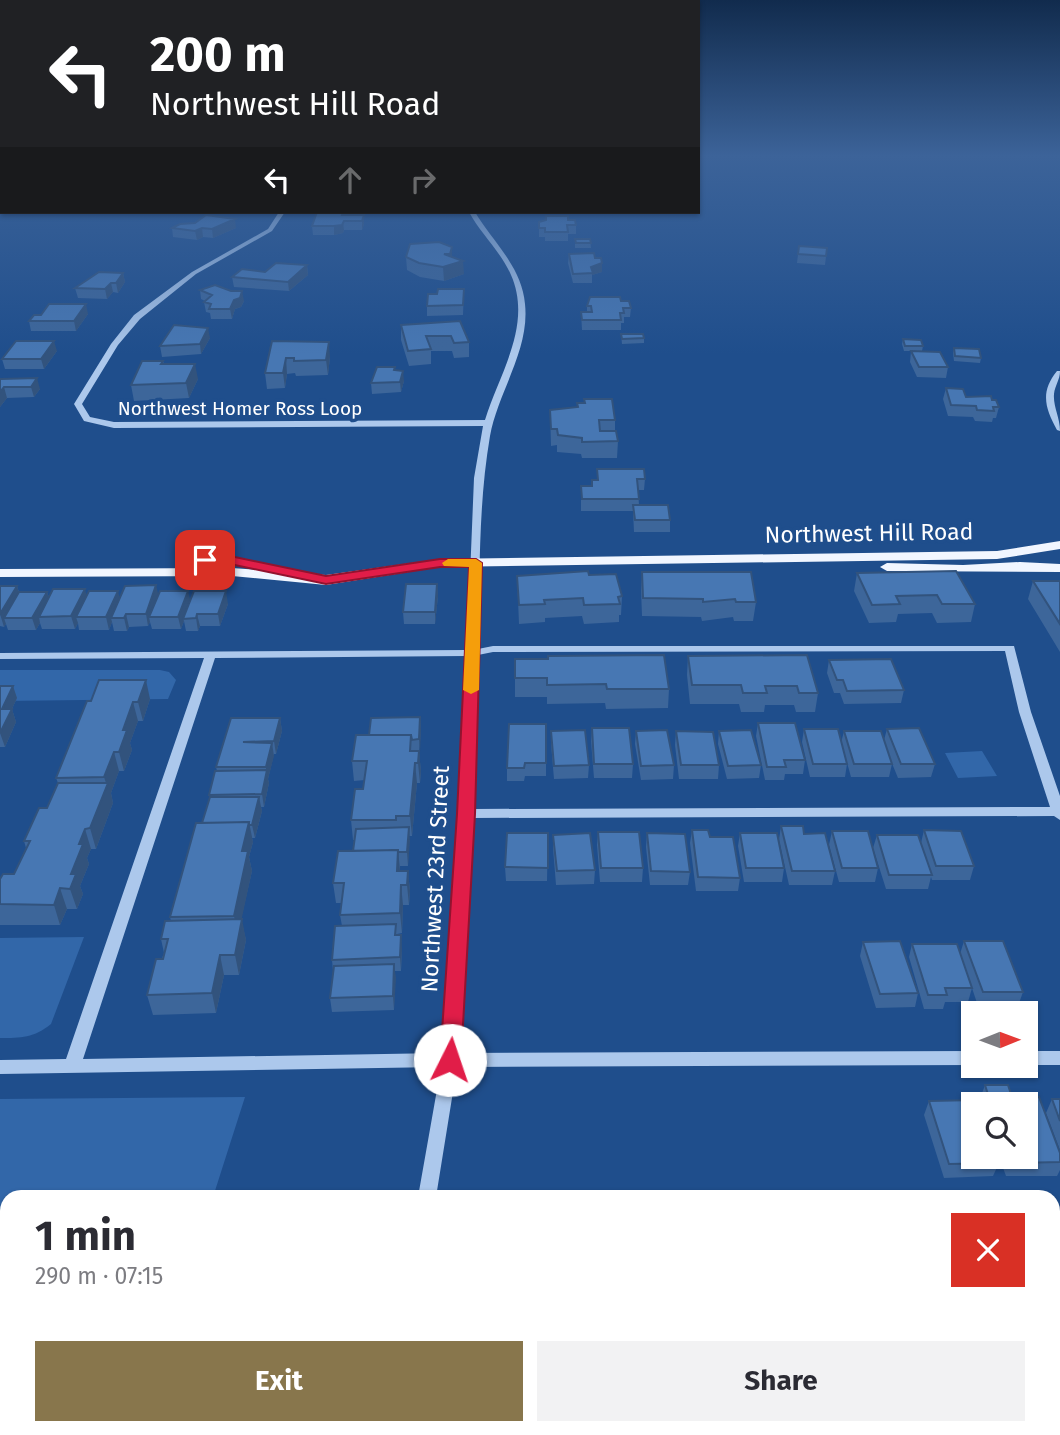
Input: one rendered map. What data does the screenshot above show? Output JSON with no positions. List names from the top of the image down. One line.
{"streets":{"main road":["Northwest Hill Road"],"street":["Northwest Homer Ross Loop","Northwest 23rd Street"]},"crossings":[["Northwest Homer Ross Loop","Northwest 23rd Street"],["Northwest Hill Road","Northwest 23rd Street"]],"north":"right","page":{"turn":["200 m","Northwest Hill Road"],"heading":["1 min","290 m · 07:15"],"buttons":["Exit","Share"]}}
